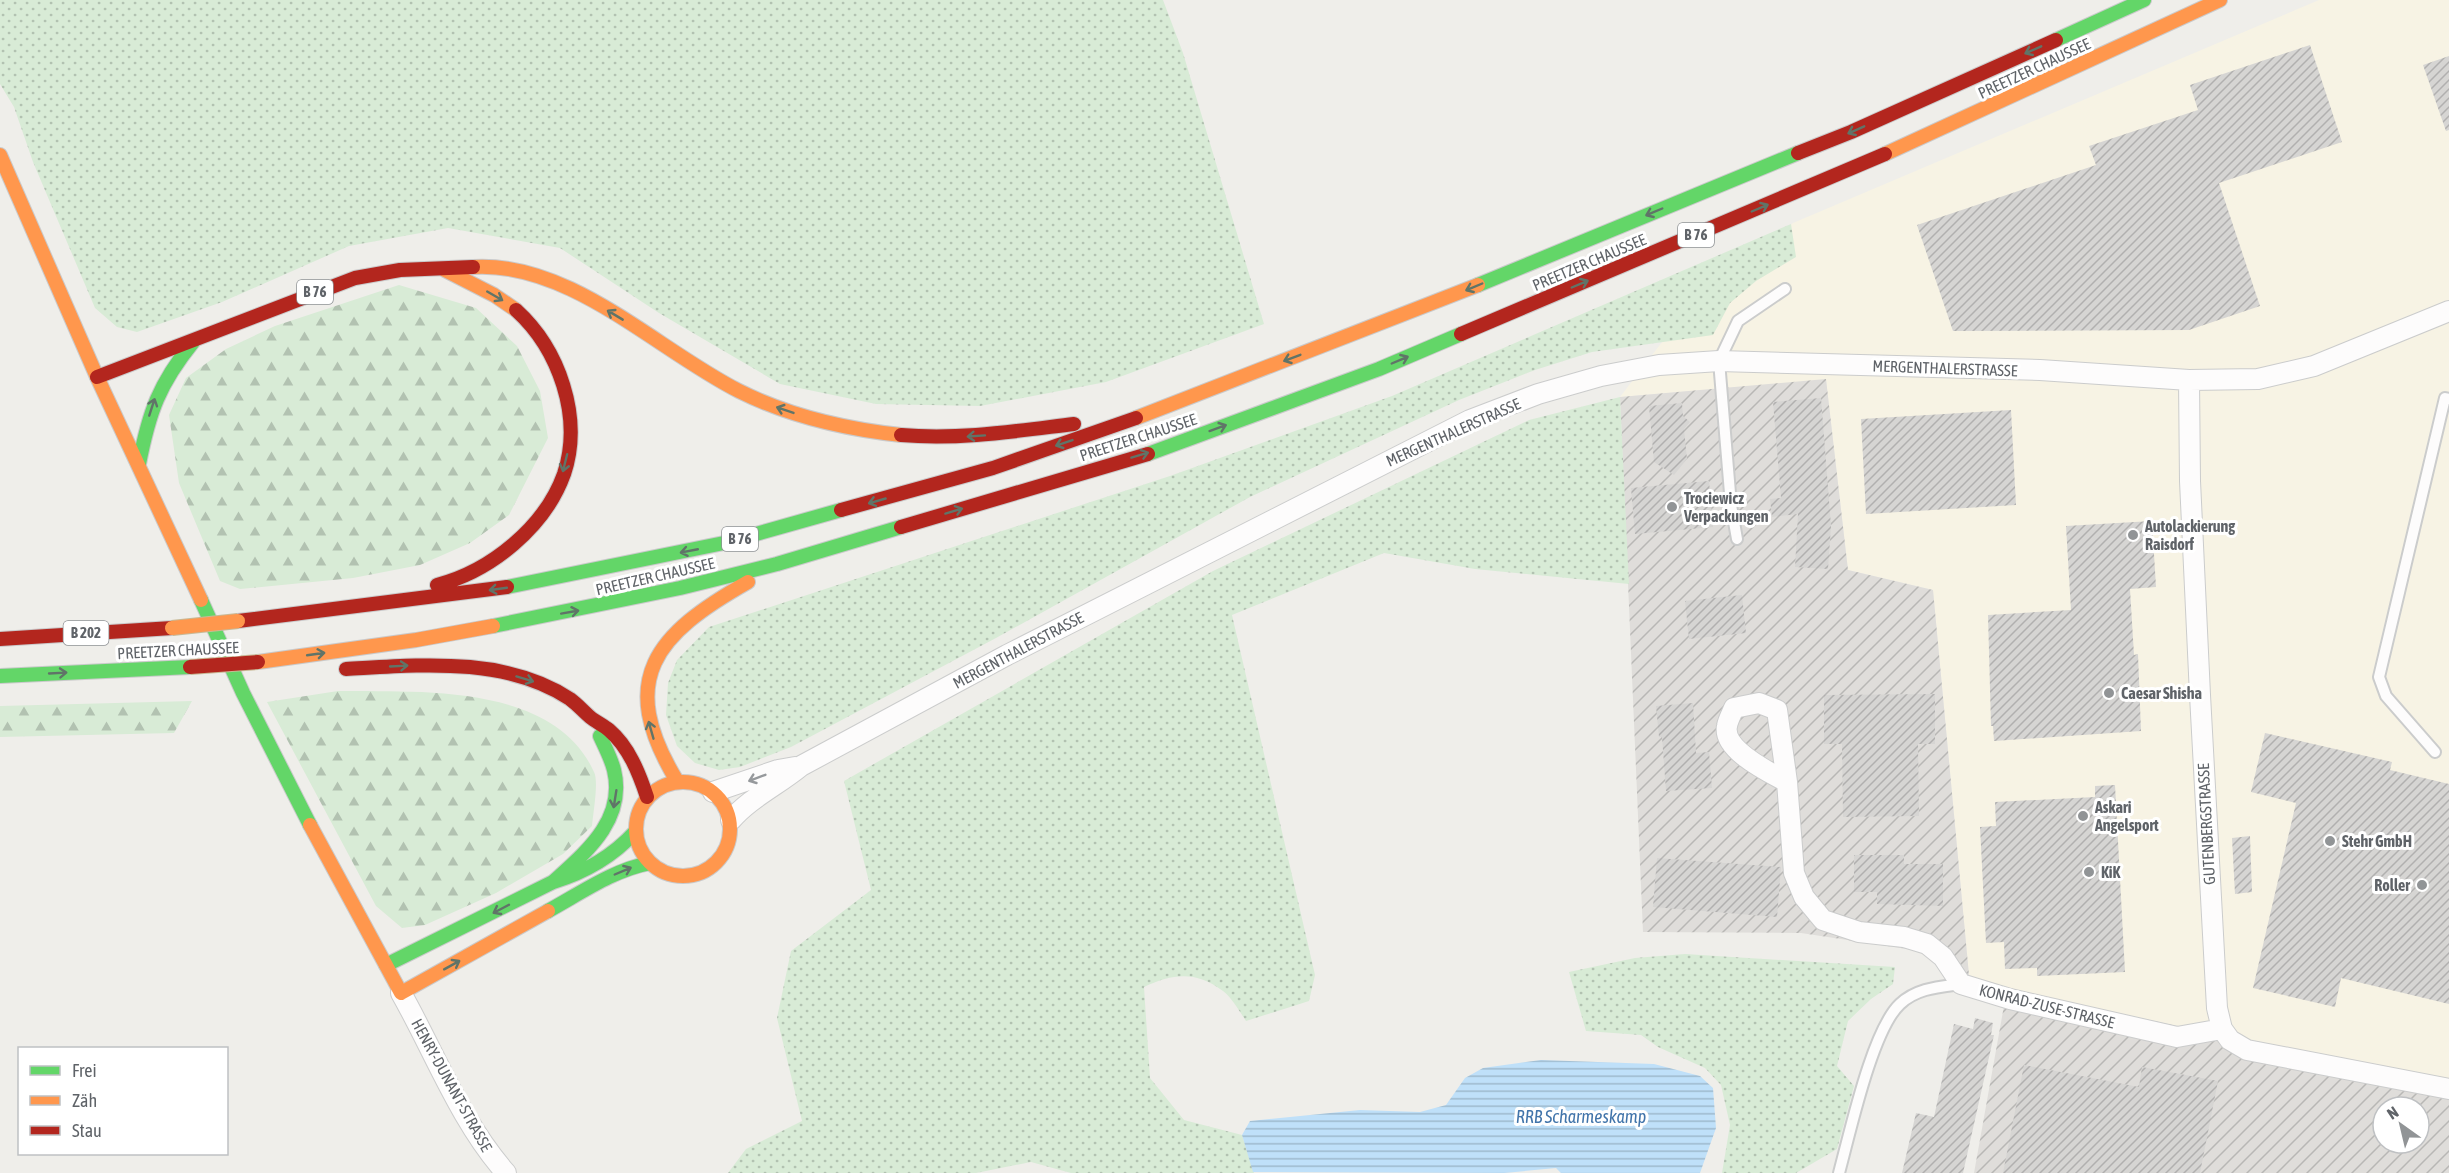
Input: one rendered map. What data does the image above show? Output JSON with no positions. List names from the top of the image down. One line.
{"streets":{"main road":["PREETZER CHAUSSEE","B 76","B 202"],"street":["MERGENTHALERSTRASSE","GUTENBERGSTRASSE","KONRAD-ZUSE-STRASSE","HENRY-DUNANT-STRASSE"]},"crossings":[["PREETZER CHAUSSEE","B 76"],["B 76","MERGENTHALERSTRASSE"],["MERGENTHALERSTRASSE","GUTENBERGSTRASSE"],["GUTENBERGSTRASSE","KONRAD-ZUSE-STRASSE"]],"water":["RRB Scharmeskamp"],"places":["Trociewicz Verpackungen","Autolackierung Raisdorf","Caesar Shisha","Askari Angelsport","Stehr GmbH","KiK","Roller"],"legend":["Frei","Zäh","Stau"],"north":"top left"}
